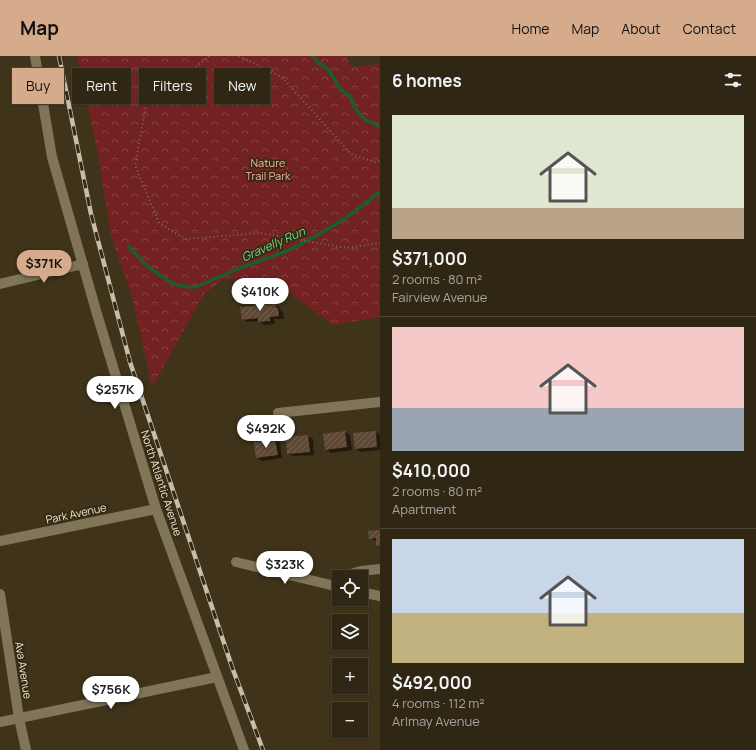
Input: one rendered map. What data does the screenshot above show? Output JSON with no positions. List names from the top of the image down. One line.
{"streets":{"street":["North Atlantic Avenue","Park Avenue","Ava Avenue"]},"crossings":[["North Atlantic Avenue","Park Avenue"]],"water":["Gravelly Run"],"parks":["Nature Trail Park"],"page":{"header":"Map","nav":["Home","Map","About","Contact"],"heading":"6 homes","chip":["Buy","Rent","Filters","New"],"list":[{"name":"$371,000","note":"2 rooms · 80 m² · Fairview Avenue"},{"name":"$410,000","note":"2 rooms · 80 m² · Apartment"},{"name":"$492,000","note":"4 rooms · 112 m² · Arlmay Avenue"}],"price":["$371K","$410K","$257K","$492K","$323K","$756K"],"map_buttons":["+","−"]}}
